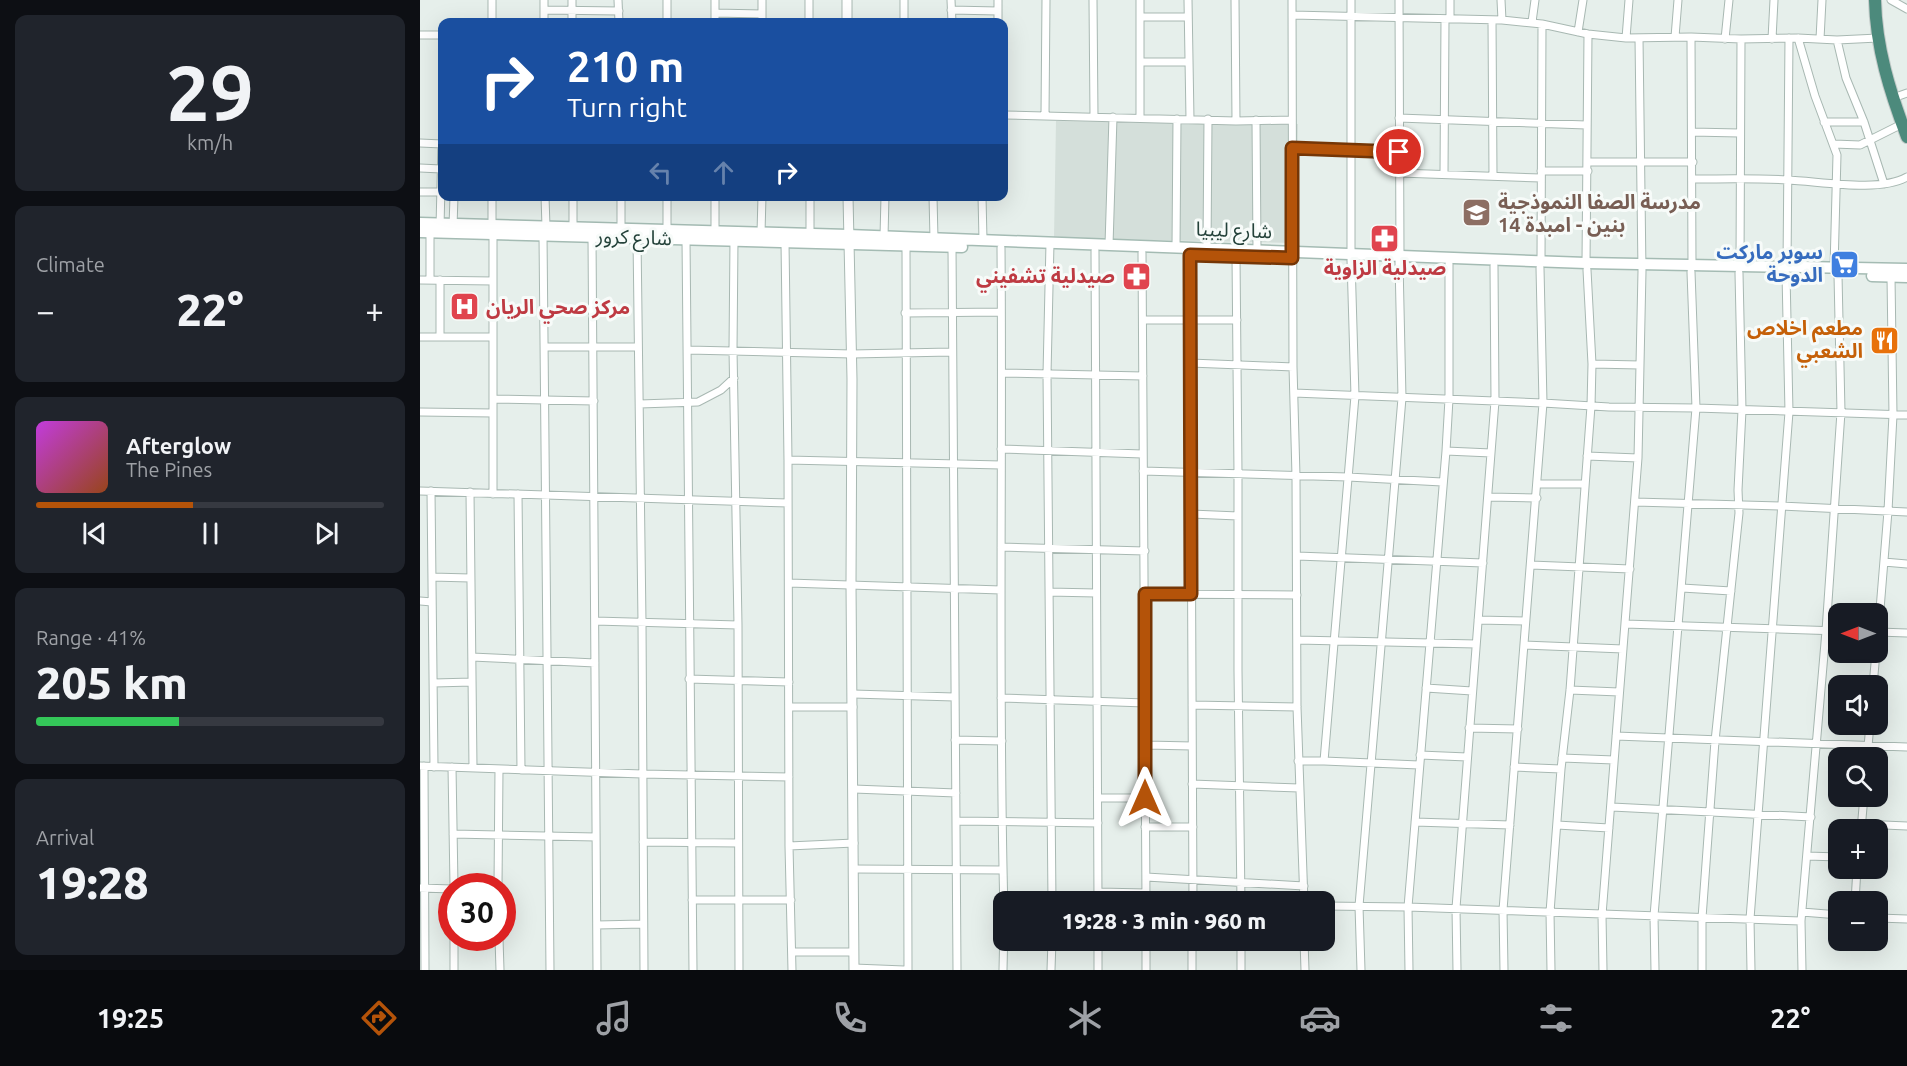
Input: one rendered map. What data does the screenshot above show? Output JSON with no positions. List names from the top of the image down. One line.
{"streets":{"main road":["شارع ليبيا","شارع كرور"]},"crossings":[["شارع ليبيا","شارع كرور"]],"places":{"school or university":["مدرسة الصفا النموذجية بنين - امبدة 14"],"pharmacy":["صيدلية الزاوية","صيدلية تشفيني"],"supermarket":["سوبر ماركت الدوحة"],"hospital":["مركز صحي الريان"],"restaurant":["مطعم اخلاص الشعبي"]},"north":"left","page":{"tile":[["29","km/h"],"Climate",["Range · 41%","205 km"],["Arrival","19:28"]],"turn":["210 m","Turn right"],"heat":["−","22°","+"],"song":["Afterglow","The Pines"],"map_buttons":["+","−"],"limit":"30","trip":"19:28 · 3 min · 960 m","tabs":["19:25","22°"]}}
